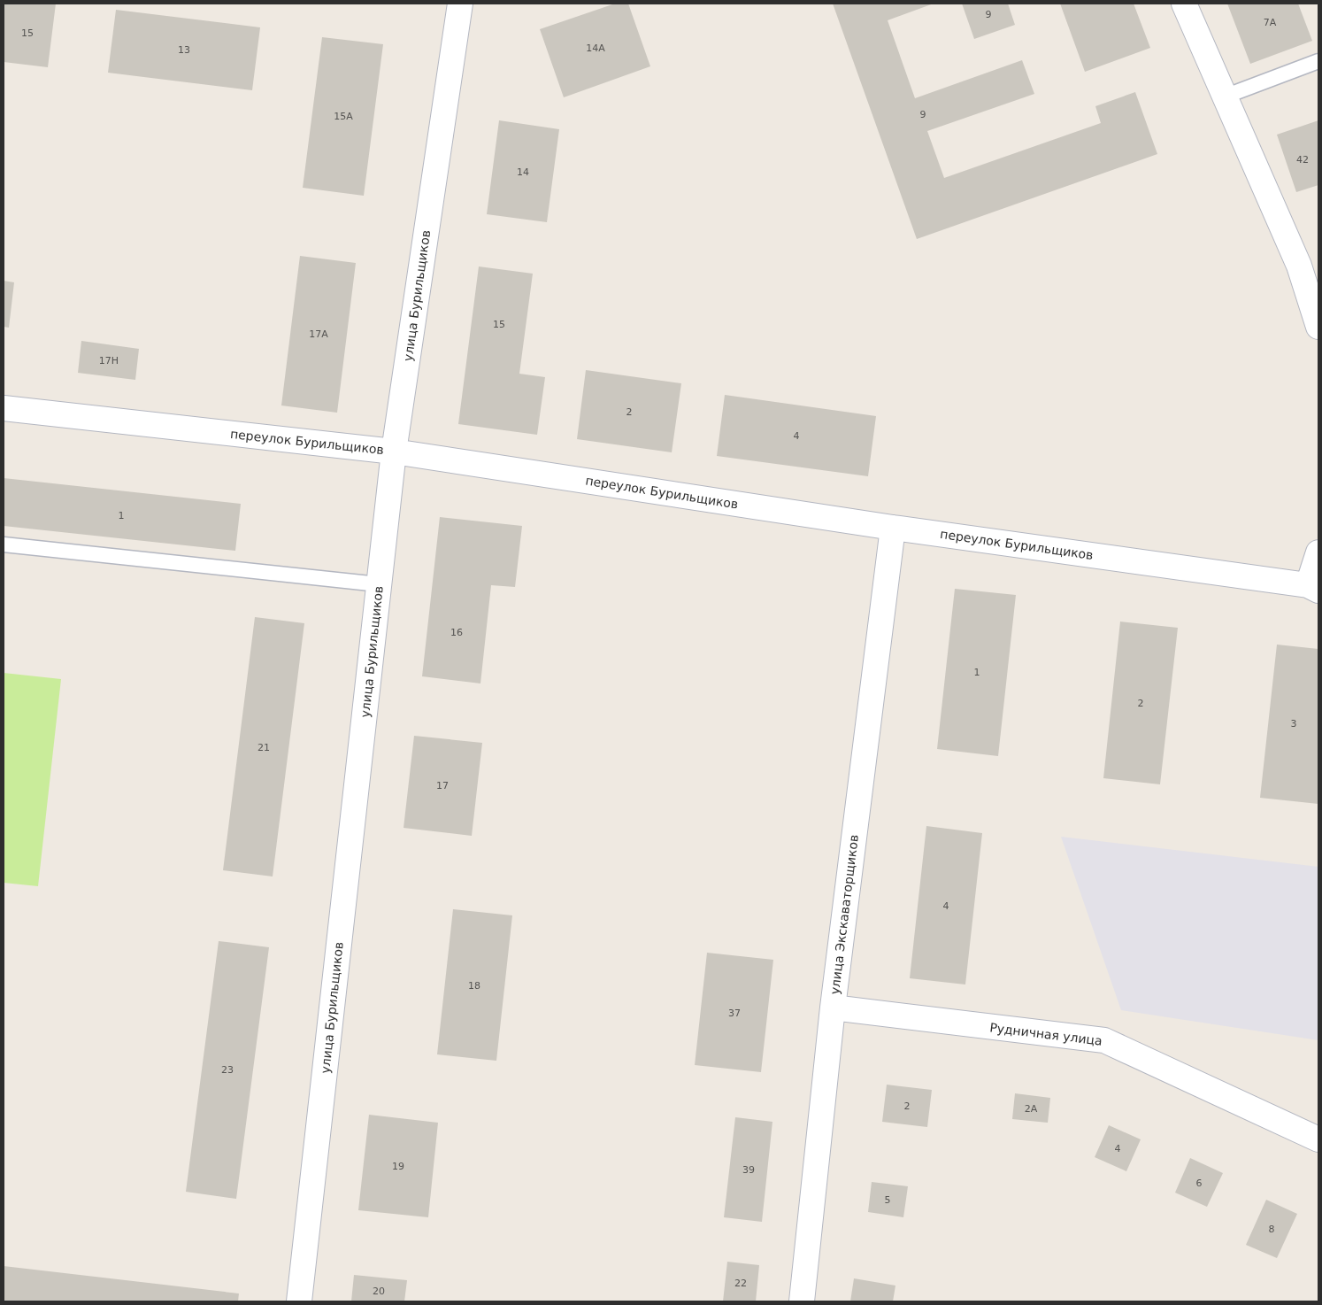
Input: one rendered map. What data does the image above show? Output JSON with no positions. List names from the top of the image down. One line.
{"streets":{"street":["улица Бурильщиков","переулок Бурильщиков","улица Экскаваторщиков","Рудничная улица"]},"crossings":[["улица Бурильщиков","переулок Бурильщиков"],["переулок Бурильщиков","улица Экскаваторщиков"],["улица Экскаваторщиков","Рудничная улица"]],"house_numbers":["9","7А","15","14А","13","9","15А","42","14","15","17А","17Н","2","4","1","16","1","2","3","21","17","4","18","37","23","2","2А","4","19","39","6","5","8","22","20"]}
